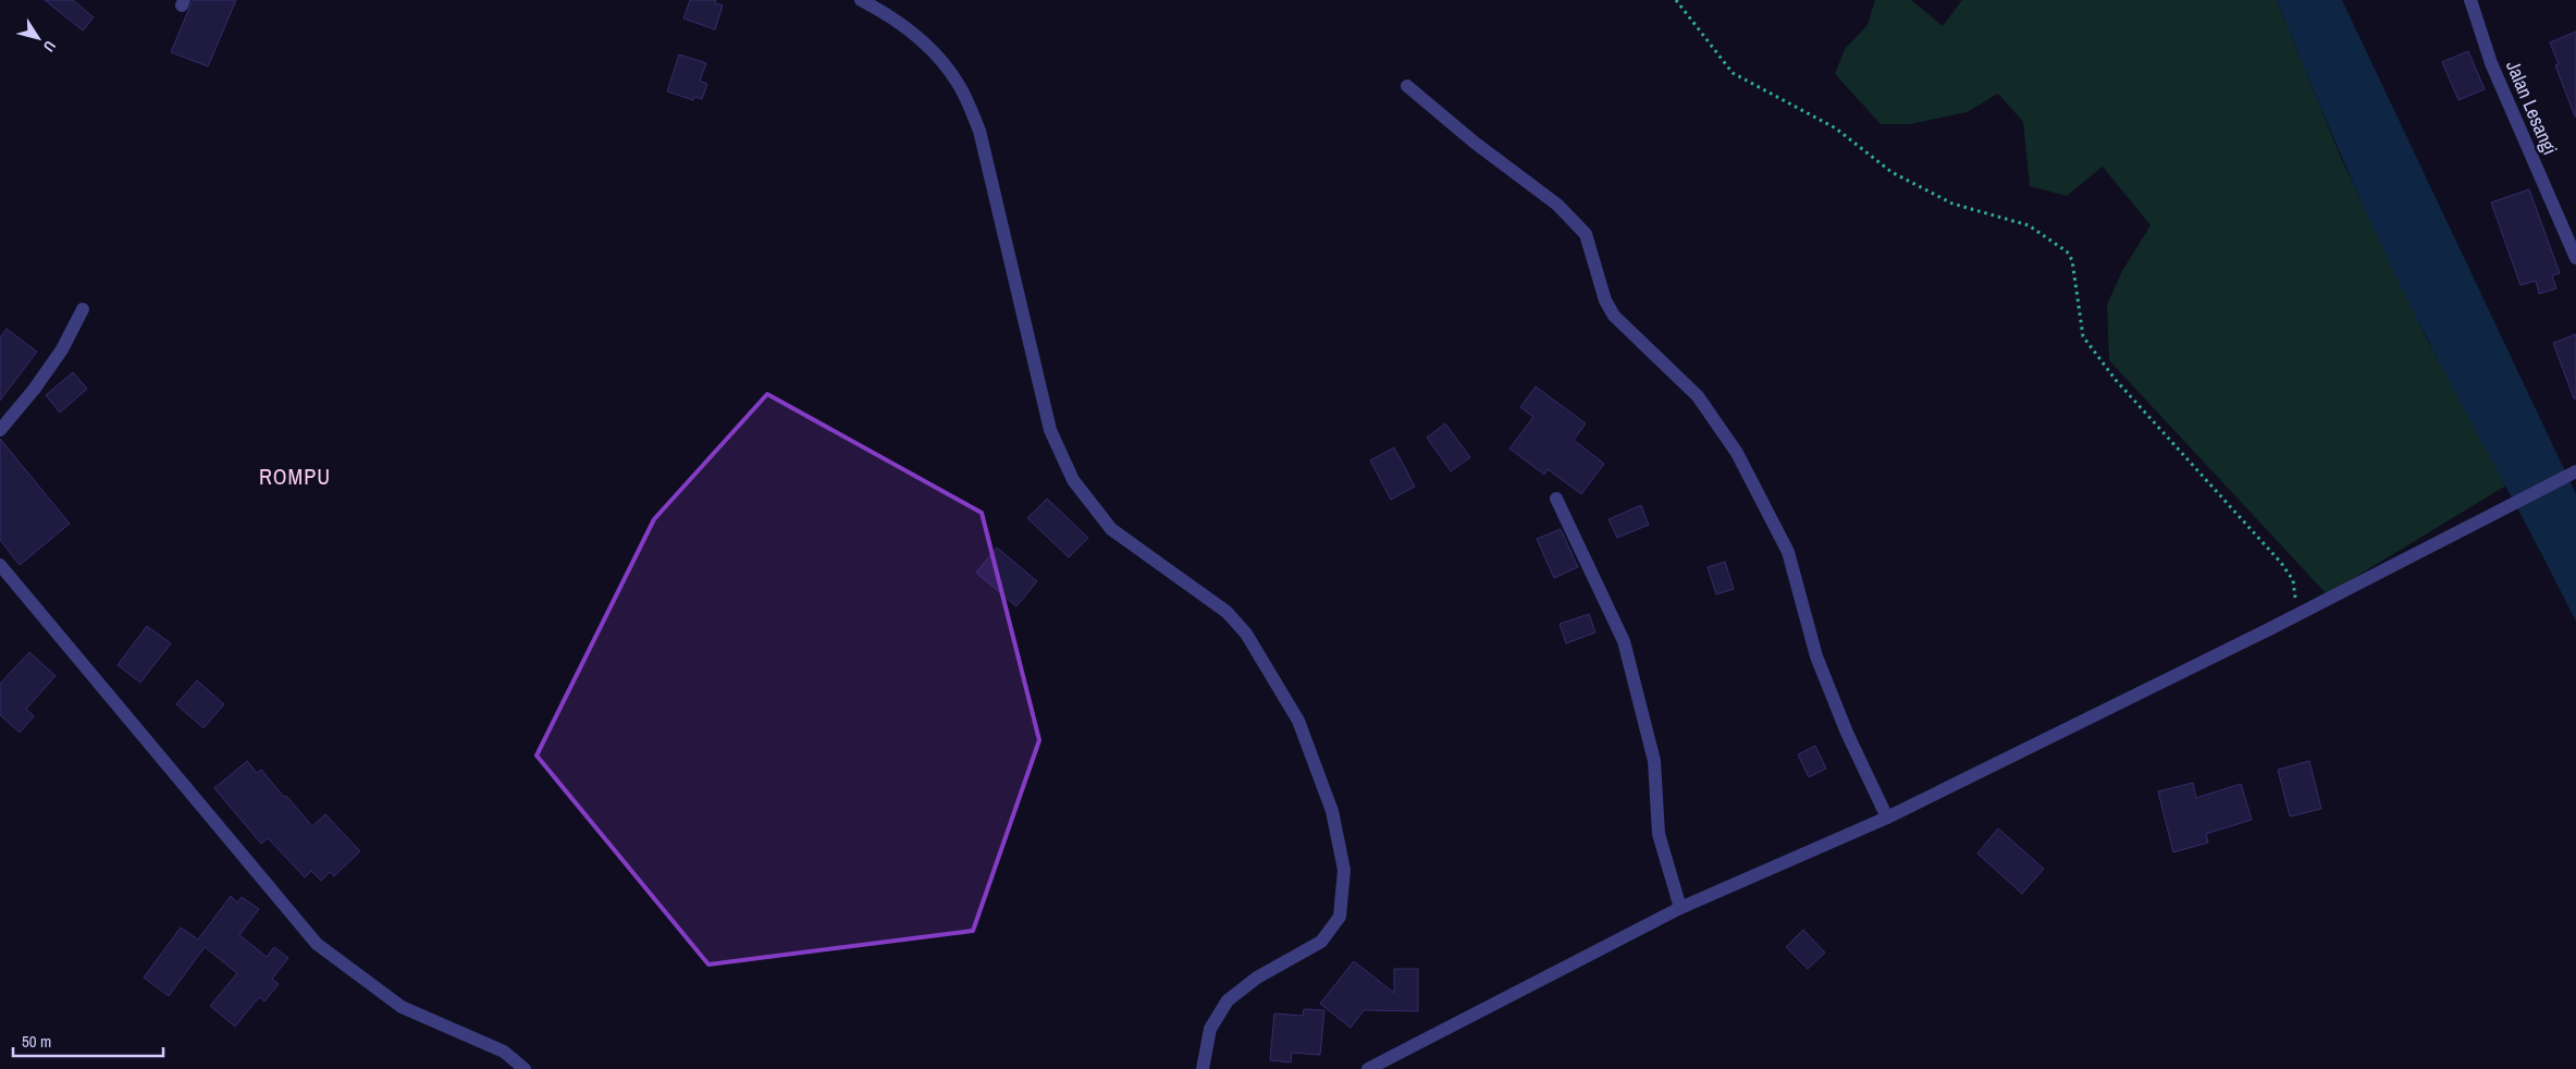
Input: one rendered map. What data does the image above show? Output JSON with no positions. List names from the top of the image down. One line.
{"streets":{"street":["Jalan Lesangi"]},"districts":["ROMPU"],"scale_bar":"50 m","north":"bottom right"}
